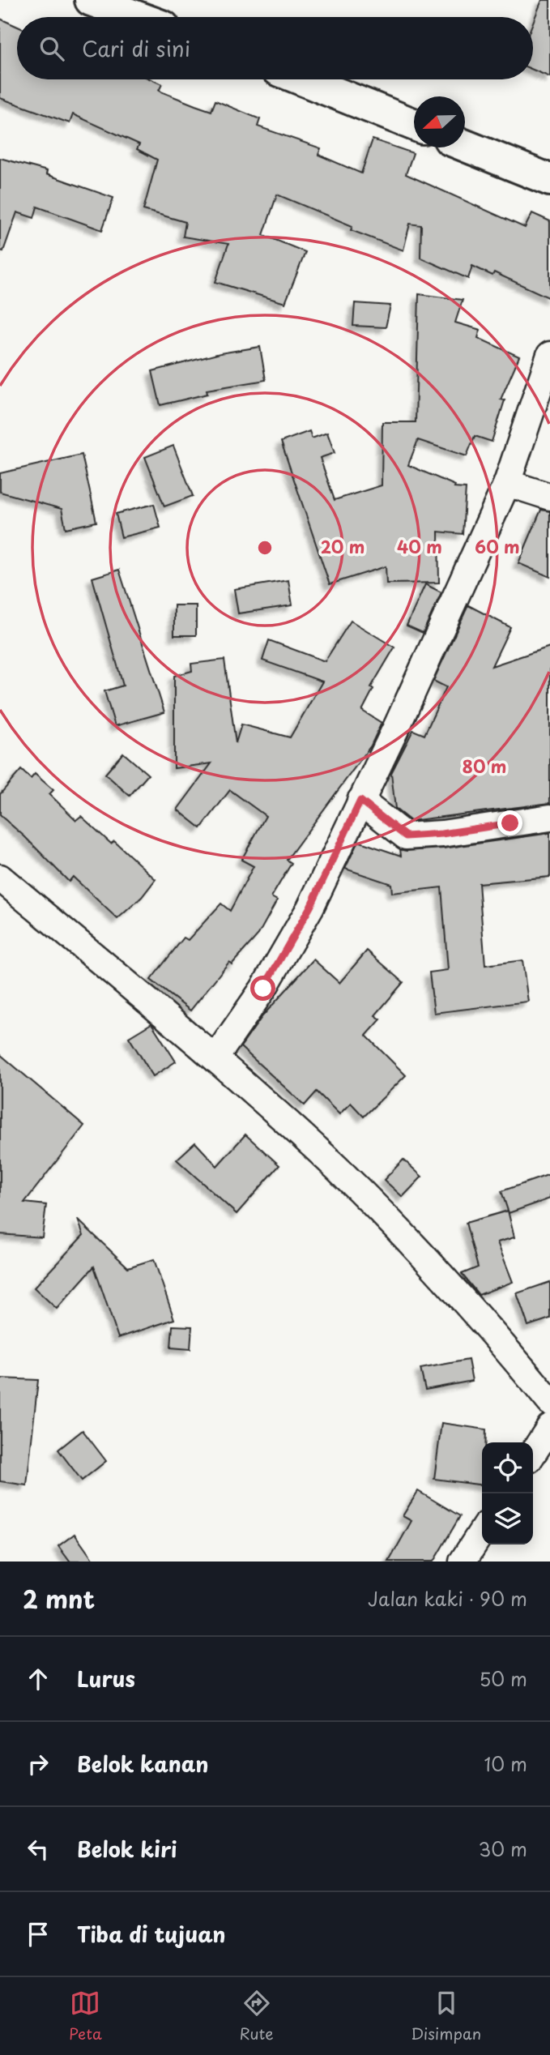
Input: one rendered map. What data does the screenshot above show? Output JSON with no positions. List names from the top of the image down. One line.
{"north":"left","page":{"search":"Cari di sini","heading":["2 mnt","Jalan kaki · 90 m"],"list":[["Lurus","50 m"],["Belok kanan","10 m"],["Belok kiri","30 m"],"Tiba di tujuan"],"nav":["Peta","Rute","Disimpan"]},"rings":["20 m","40 m","60 m","80 m"]}
